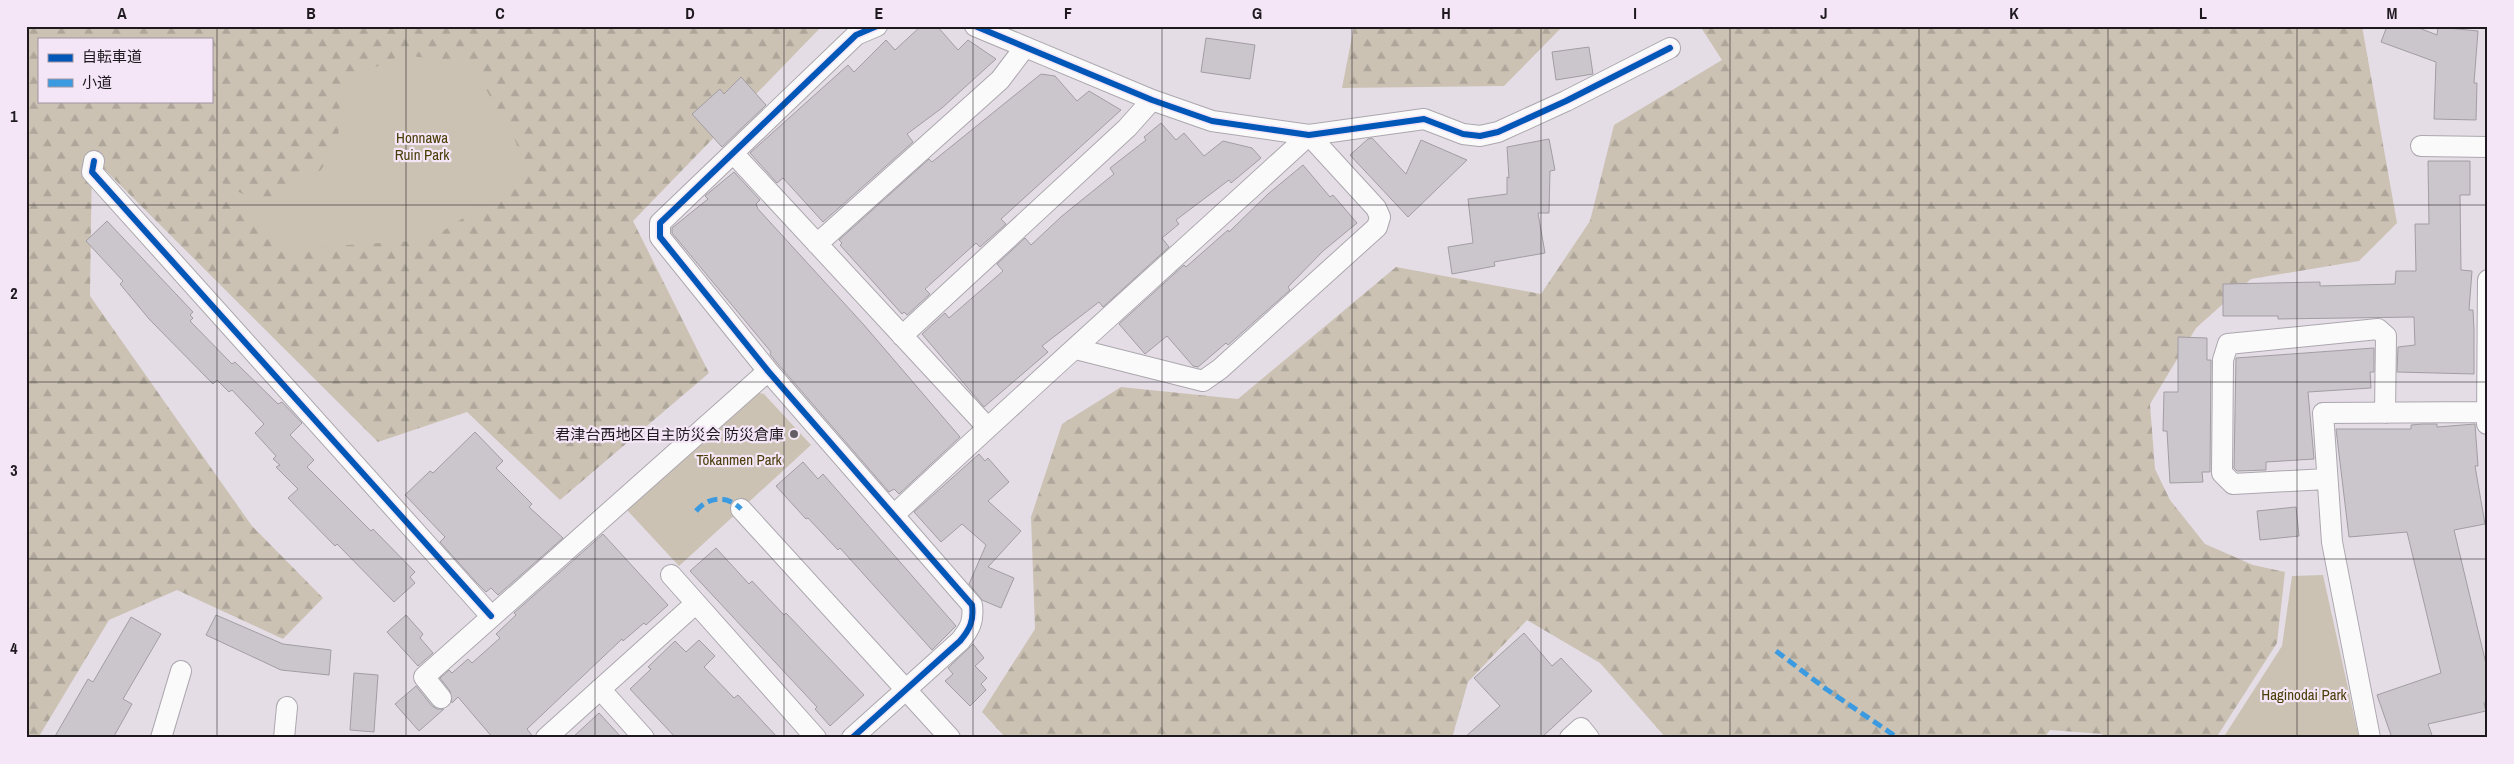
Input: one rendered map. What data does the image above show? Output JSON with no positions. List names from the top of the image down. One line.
{"parks":["Honnawa Ruin Park","Tōkanmen Park","Haginodai Park"],"places":["君津台西地区自主防災会 防災倉庫"],"legend":["自転車道","小道"],"grid":{"columns":["A","B","C","D","E","F","G","H","I","J","K","L","M"],"rows":["1","2","3","4"]}}
